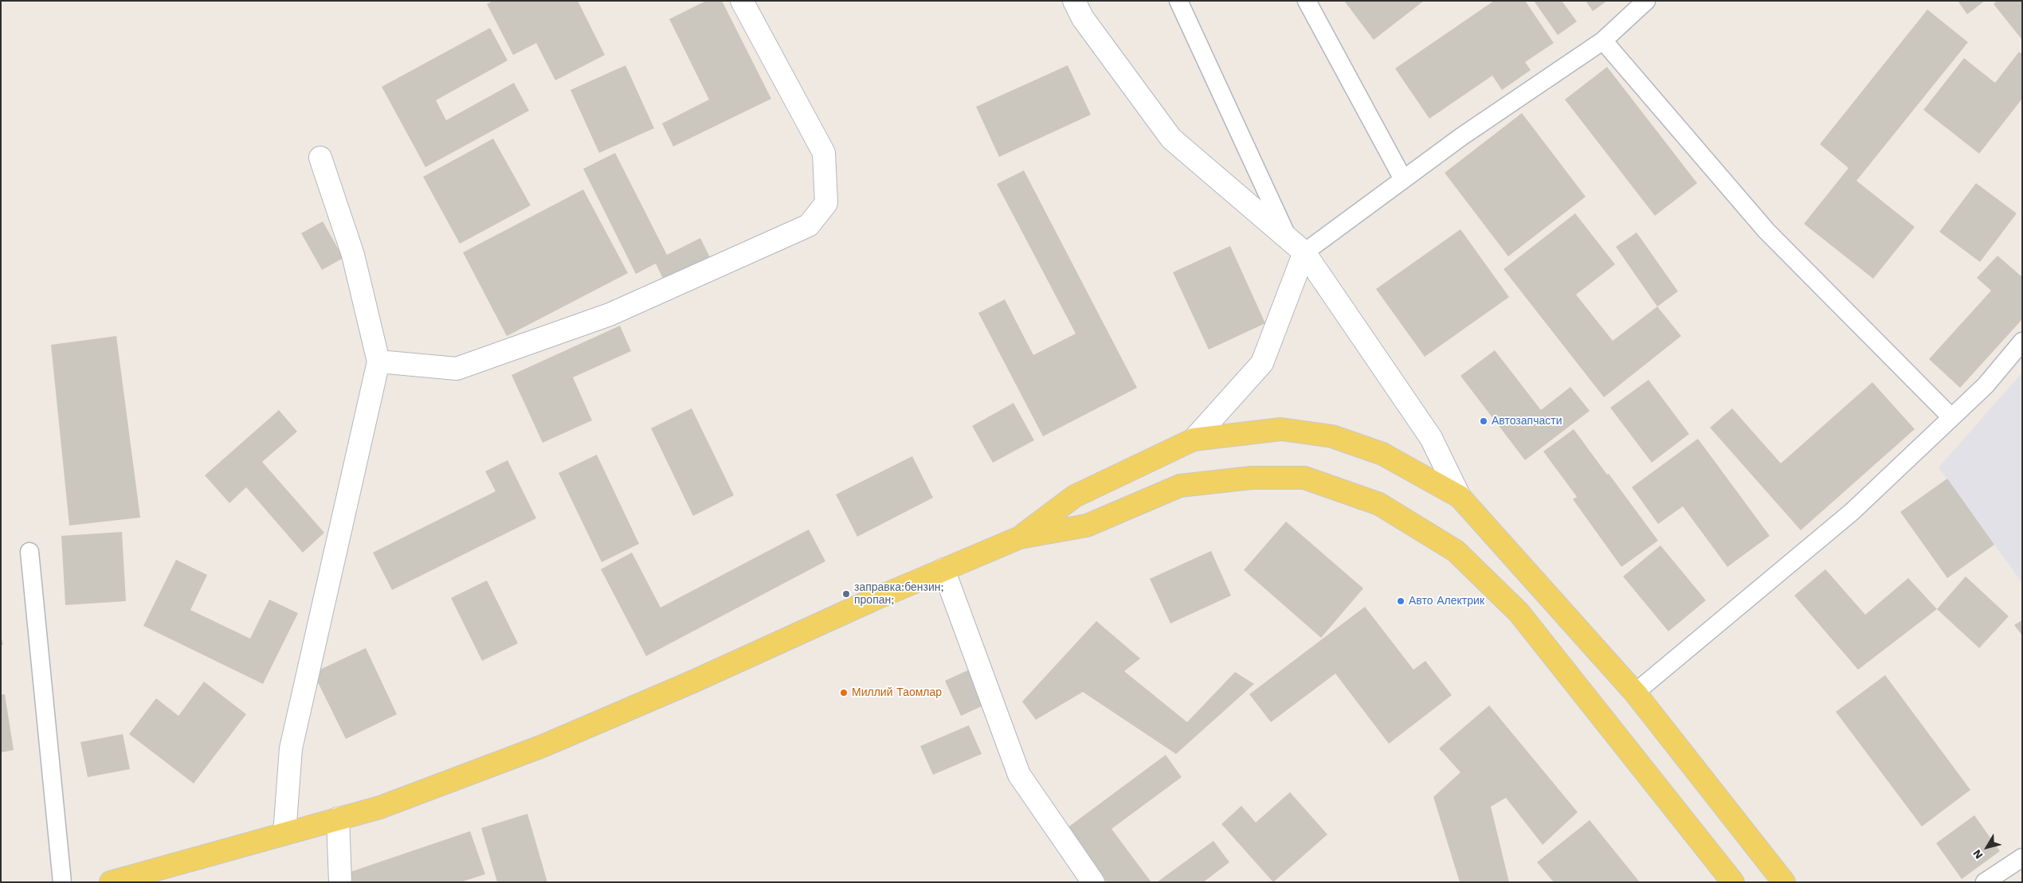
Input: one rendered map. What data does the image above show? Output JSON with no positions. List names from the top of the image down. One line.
{"places":["Автозапчасти","заправка:бензин; пропан;","Авто Алектрик","Миллий Таомлар"],"north":"bottom left"}
